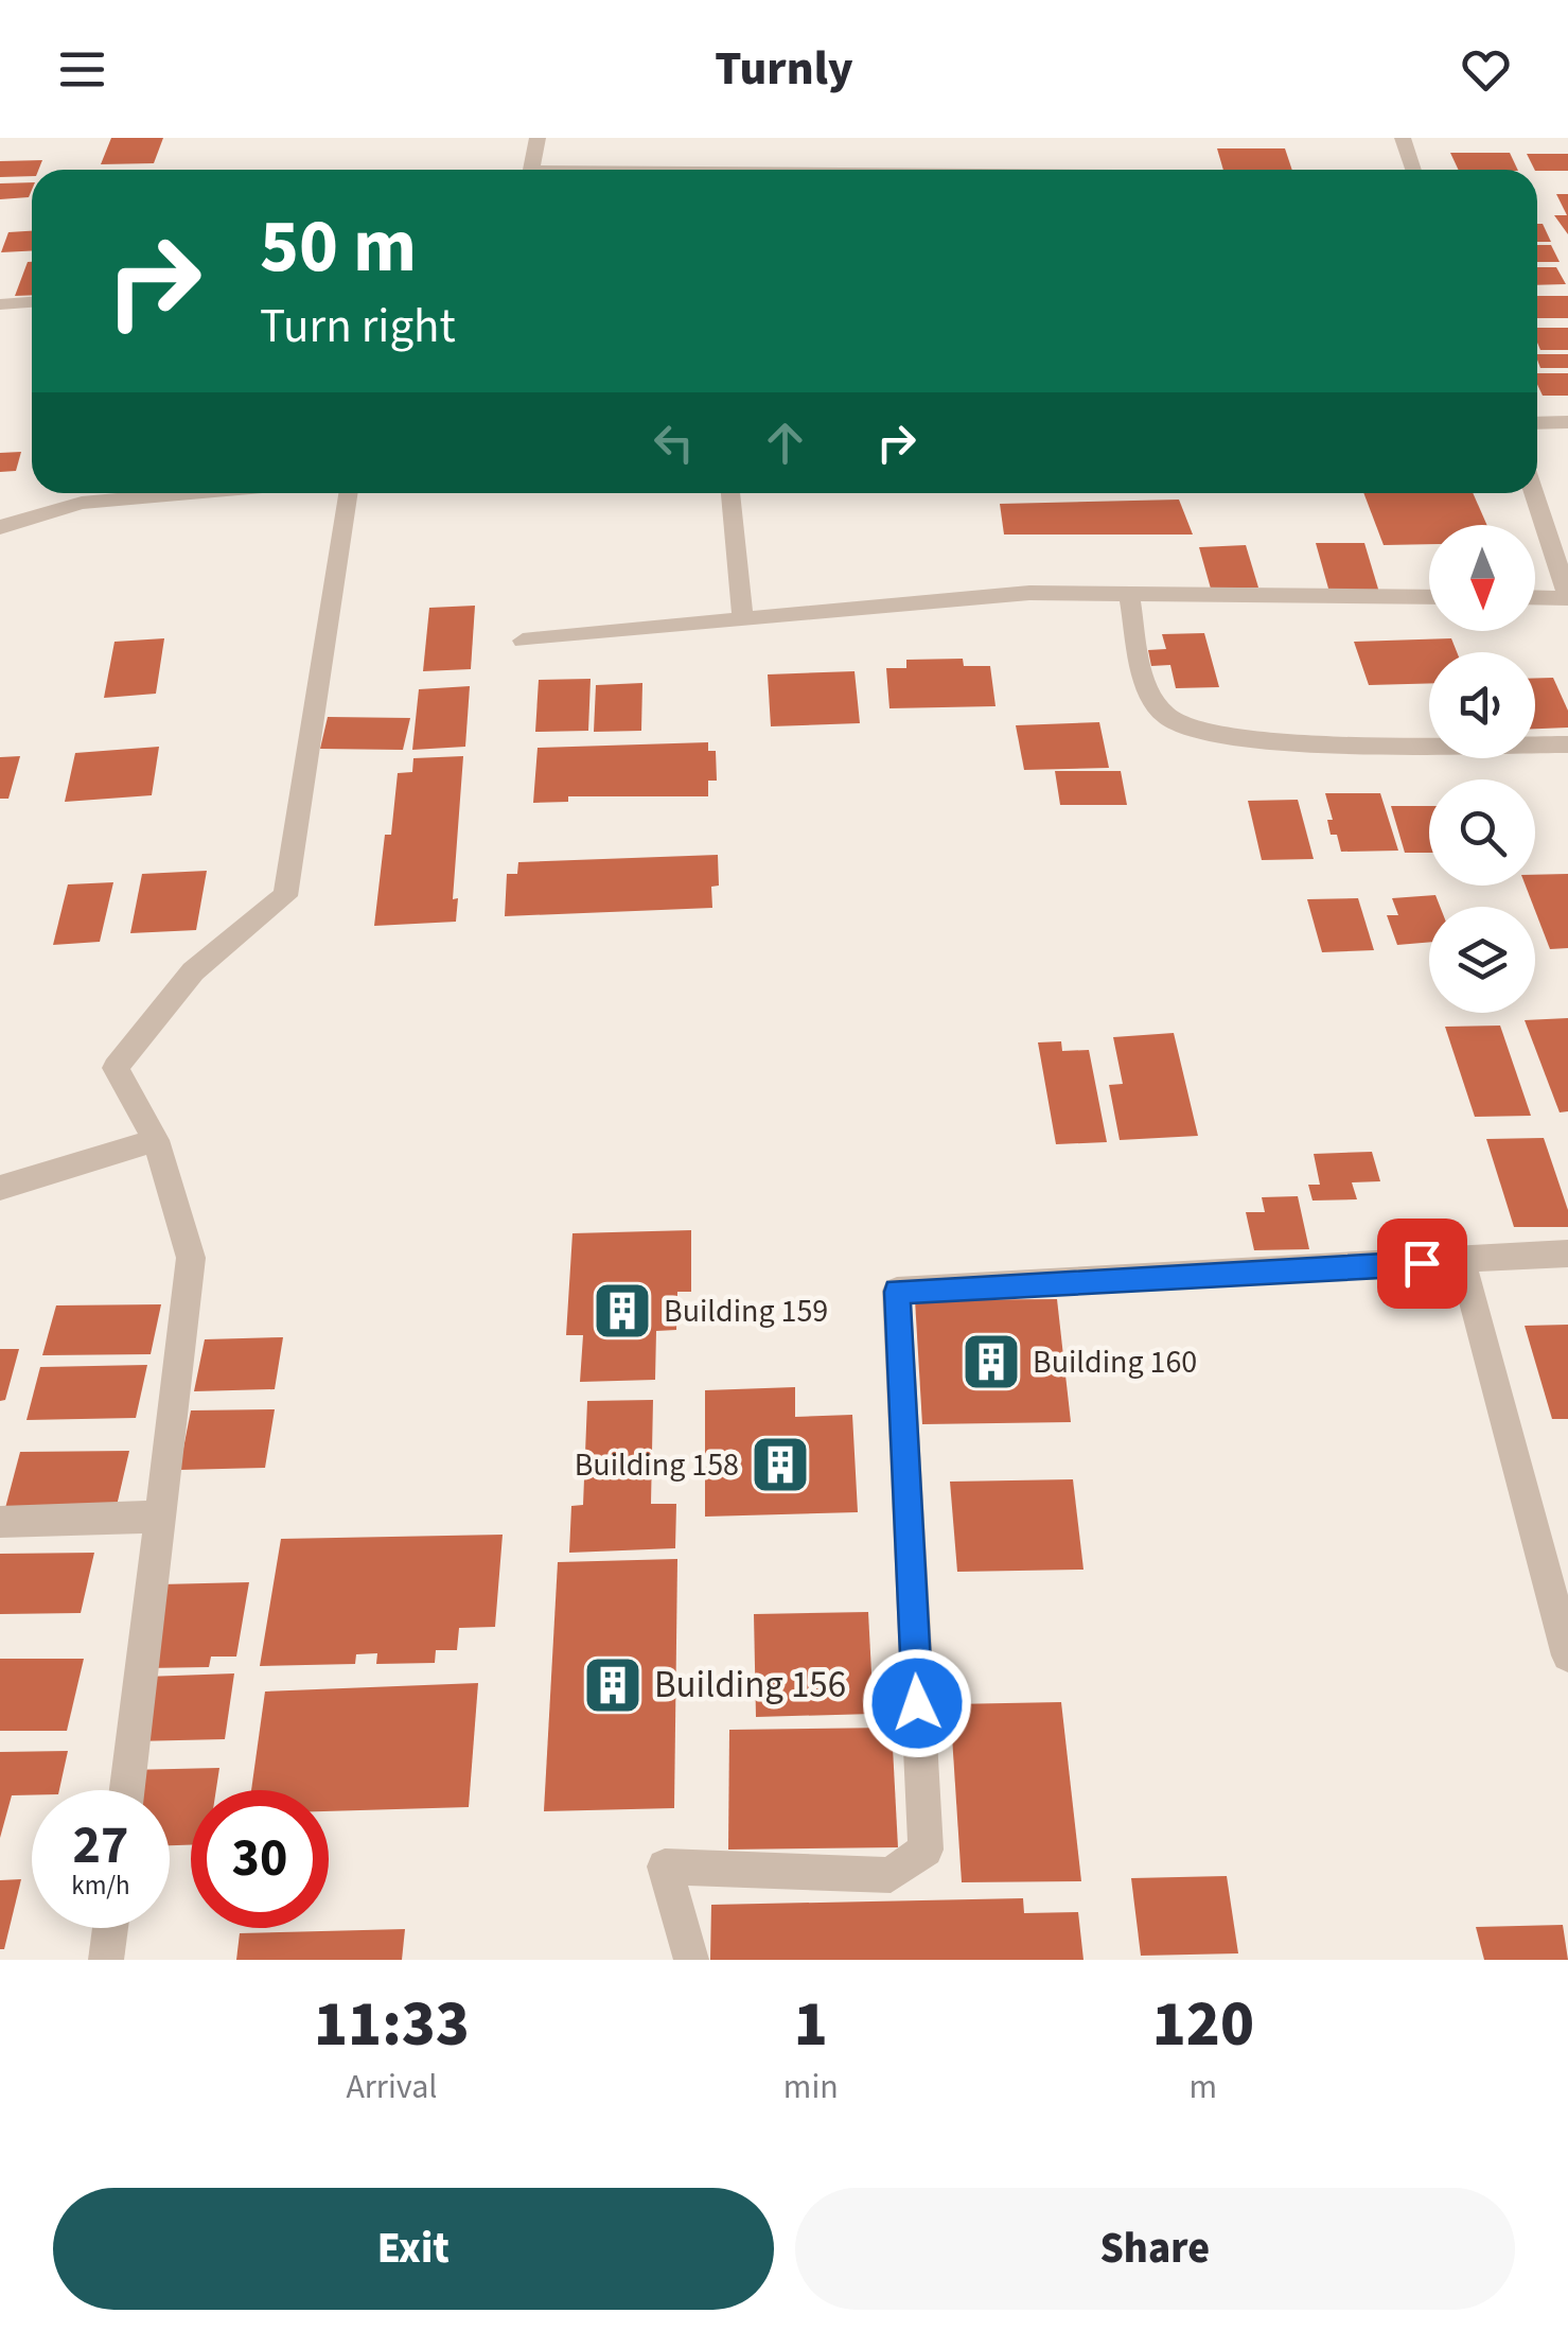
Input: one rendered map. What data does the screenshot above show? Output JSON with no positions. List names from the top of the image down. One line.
{"places":{"building":["Building 159","Building 160","Building 158","Building 156"]},"north":"bottom","page":{"header":"Turnly","turn":["50 m","Turn right"],"speed":"27 km/h","limit":"30","eta":["11:33","Arrival","1","min","120","m"],"buttons":["Exit","Share"]}}
